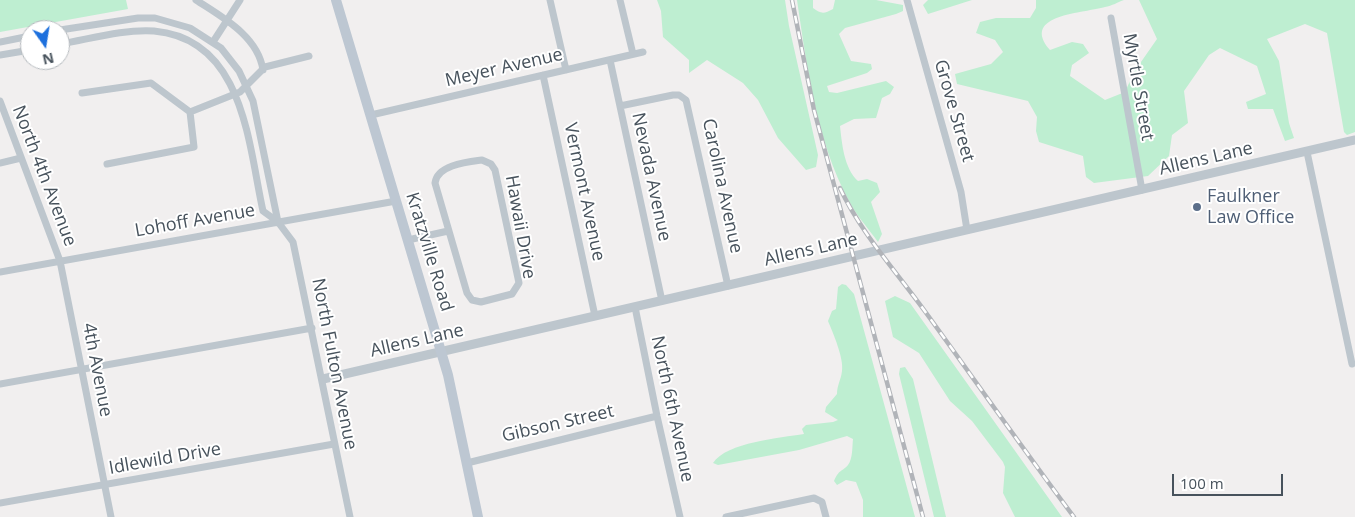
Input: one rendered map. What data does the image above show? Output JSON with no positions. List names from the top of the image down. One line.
{"streets":{"main road":["Kratzville Road"],"street":["Meyer Avenue","Myrtle Street","Grove Street","Allens Lane","North 4th Avenue","Nevada Avenue","Carolina Avenue","Vermont Avenue","Lohoff Avenue","Hawaii Drive","North Fulton Avenue","4th Avenue","North 6th Avenue","Gibson Street","Idlewild Drive"]},"crossings":[["Meyer Avenue","Nevada Avenue"],["Meyer Avenue","Vermont Avenue"],["Meyer Avenue","Kratzville Road"],["Myrtle Street","Allens Lane"],["Grove Street","Allens Lane"],["Allens Lane","Nevada Avenue"],["Allens Lane","Carolina Avenue"],["Allens Lane","Vermont Avenue"],["Allens Lane","Kratzville Road"],["Allens Lane","North Fulton Avenue"],["Allens Lane","North 6th Avenue"],["North 4th Avenue","Lohoff Avenue"],["North 4th Avenue","4th Avenue"],["Nevada Avenue","Carolina Avenue"],["Lohoff Avenue","Kratzville Road"],["Lohoff Avenue","North Fulton Avenue"],["Lohoff Avenue","4th Avenue"],["Kratzville Road","Gibson Street"],["North Fulton Avenue","Idlewild Drive"],["4th Avenue","Idlewild Drive"],["North 6th Avenue","Gibson Street"]],"places":["Faulkner Law Office"],"scale_bar":"100 m","north":"bottom"}
